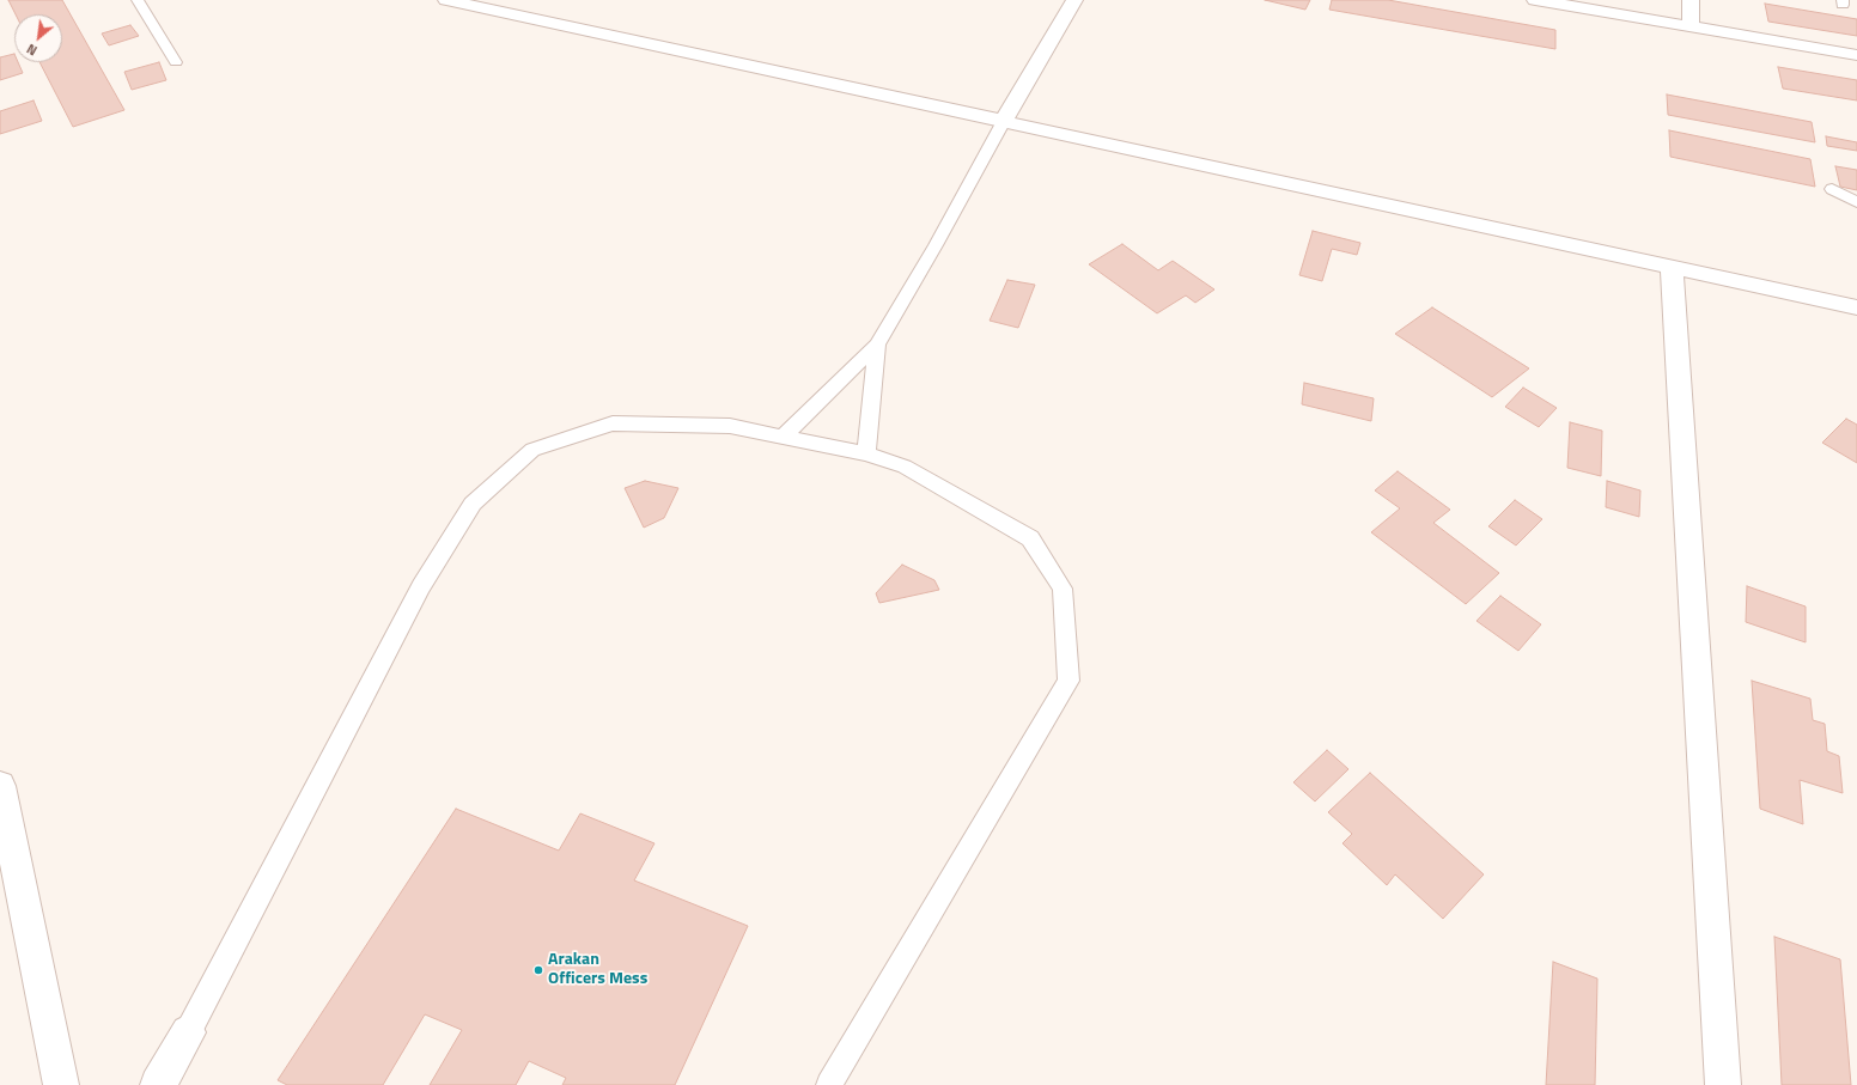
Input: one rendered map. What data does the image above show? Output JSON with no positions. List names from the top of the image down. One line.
{"places":["Arakan Officers Mess"],"north":"bottom left"}
